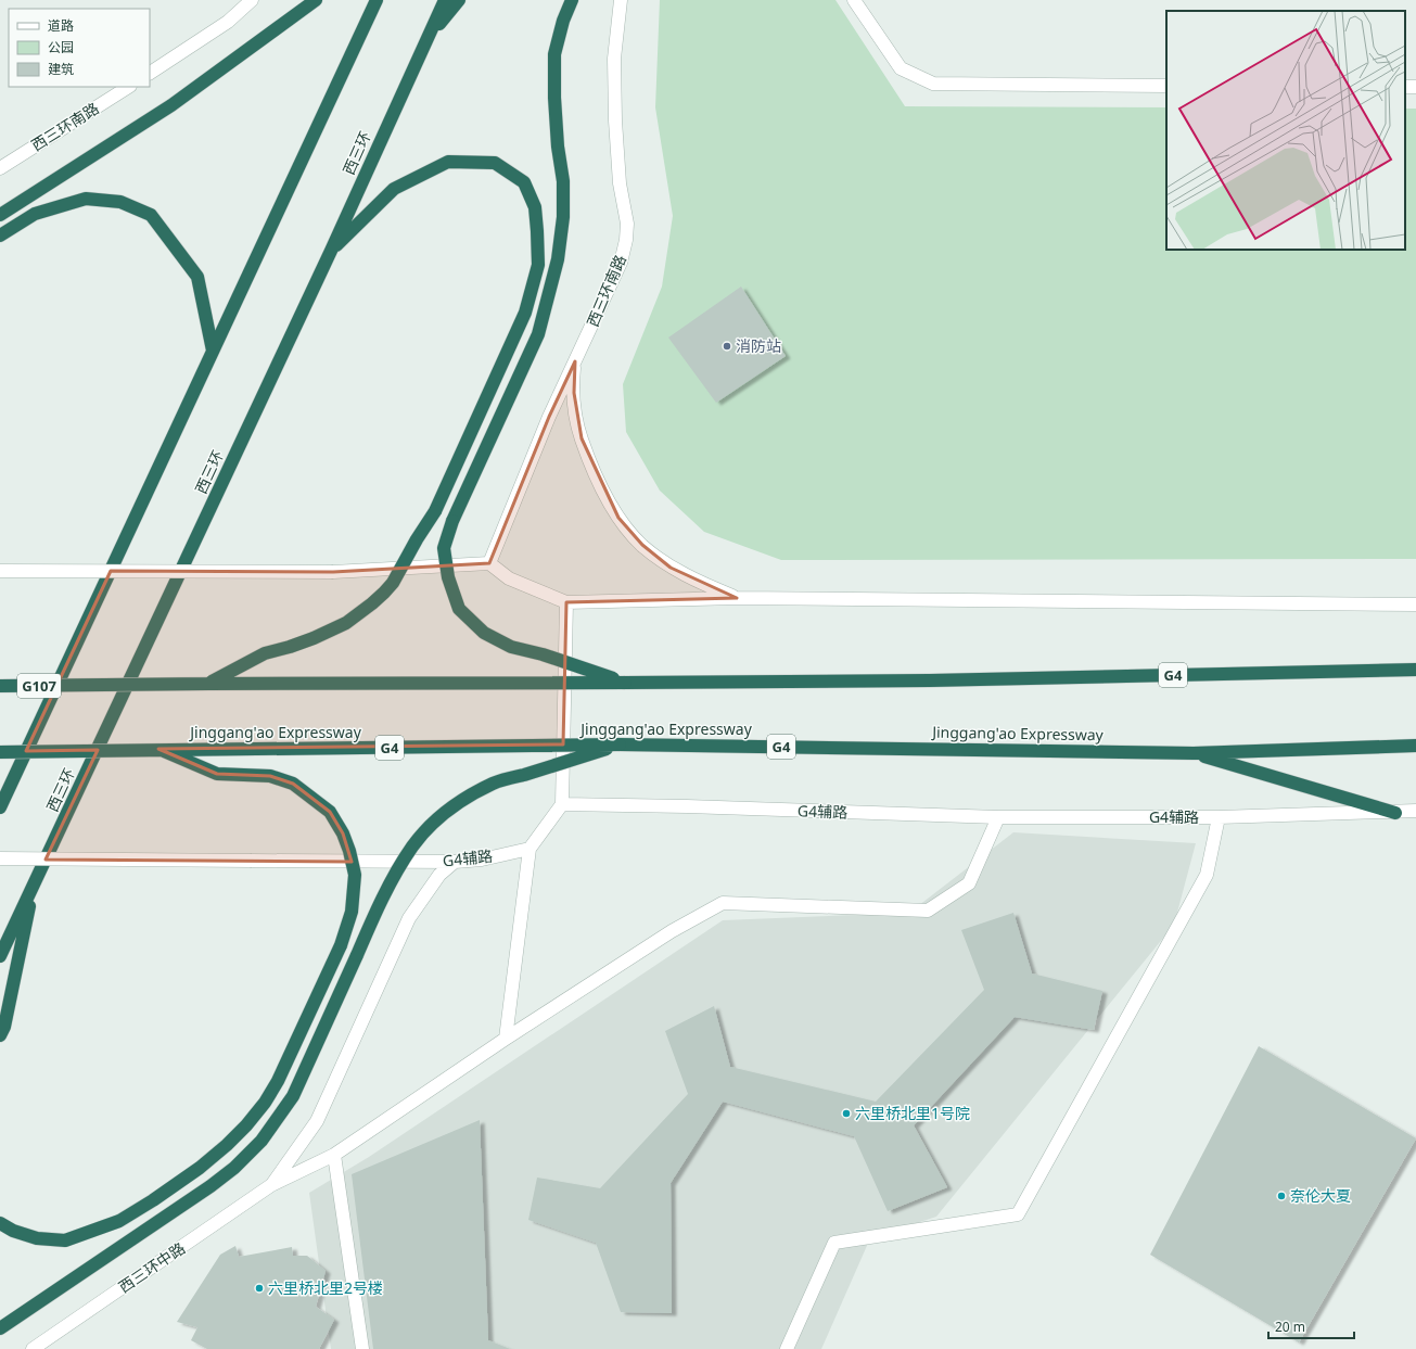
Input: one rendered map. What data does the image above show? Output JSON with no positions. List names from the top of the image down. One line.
{"streets":{"highway":["西三环","G4","G107","Jinggang'ao Expressway"],"street":["西三环南路","G4辅路","西三环中路"]},"crossings":[["G4","G107"]],"places":["消防站","六里桥北里1号院","奈伦大夏","六里桥北里2号楼"],"legend":["道路","公园","建筑"],"scale_bar":"20 m"}
